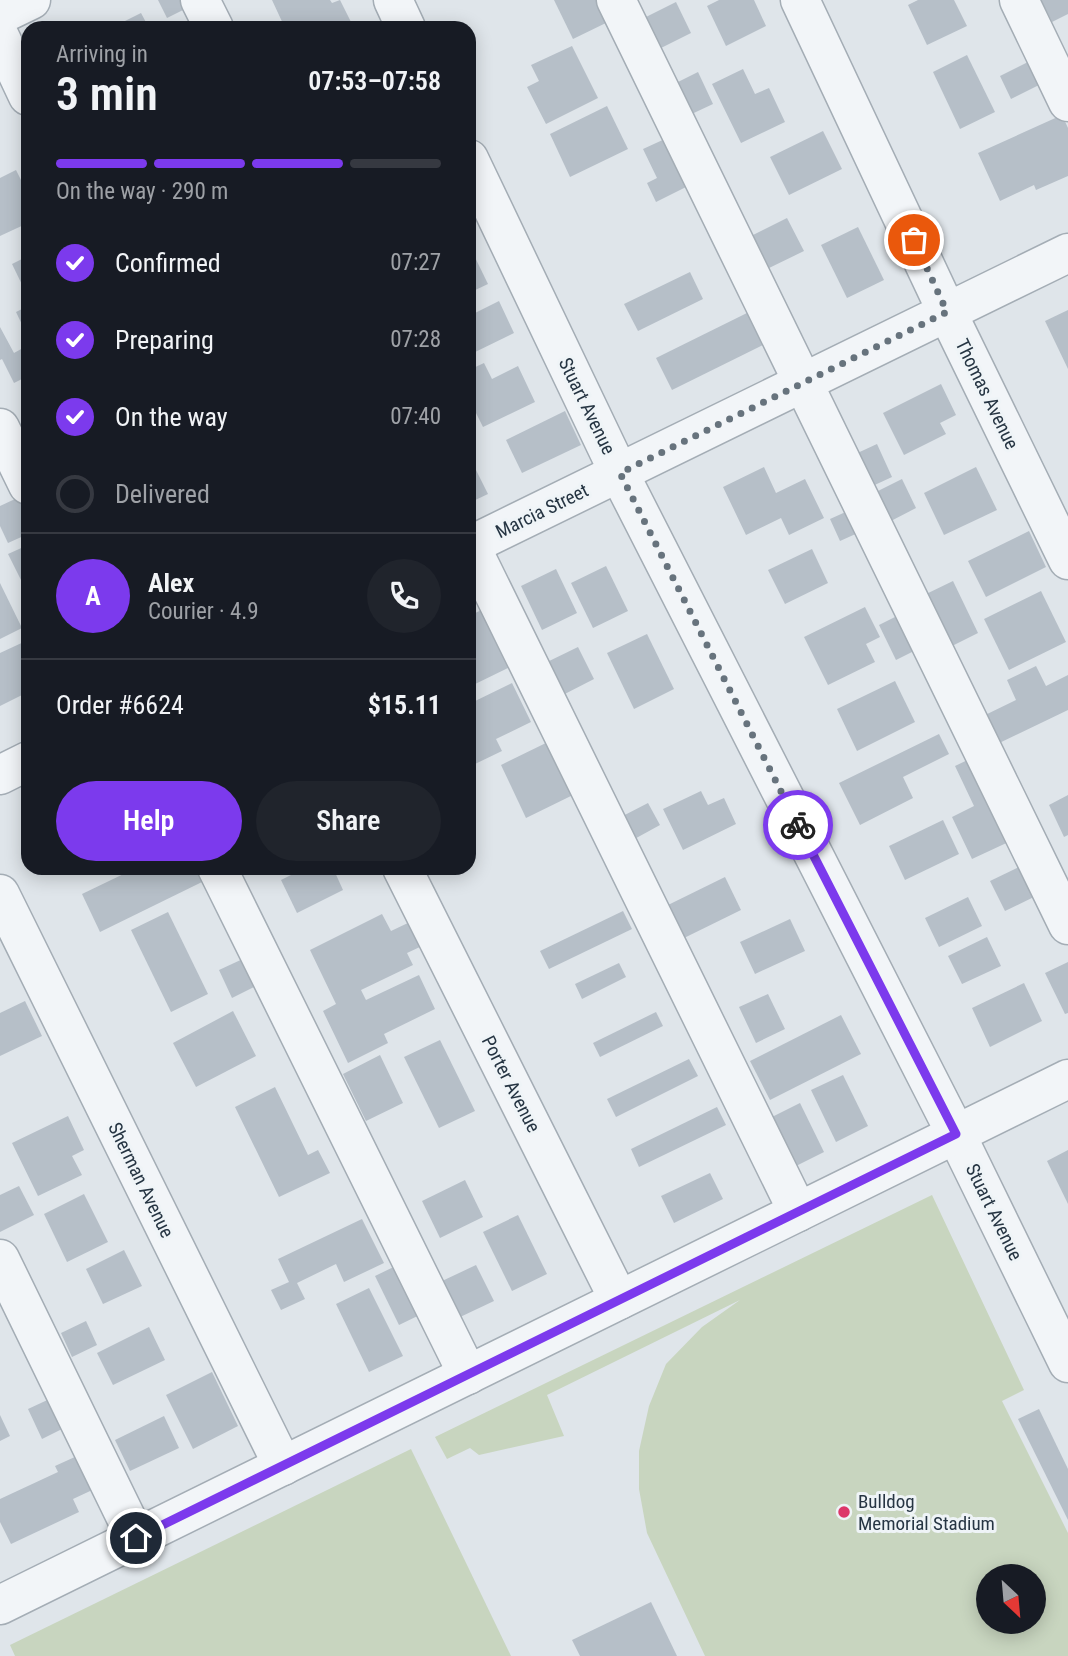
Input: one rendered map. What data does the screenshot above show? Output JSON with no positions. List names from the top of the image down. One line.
{"streets":{"street":["Thomas Avenue","Stuart Avenue","Marcia Street","Porter Avenue","Sherman Avenue"]},"crossings":[["Thomas Avenue","Marcia Street"],["Stuart Avenue","Marcia Street"]],"places":["Bulldog Memorial Stadium"],"north":"bottom right","page":{"heading":["3 min","Arriving in","07:53–07:58"],"panel":["Alex","Courier · 4.9","Order #6624","$15.11"],"bar":"On the way · 290 m","list":[["Confirmed","07:27"],["Preparing","07:28"],["On the way","07:40"],"Delivered"],"round":"A","buttons":["Help","Share"]}}
